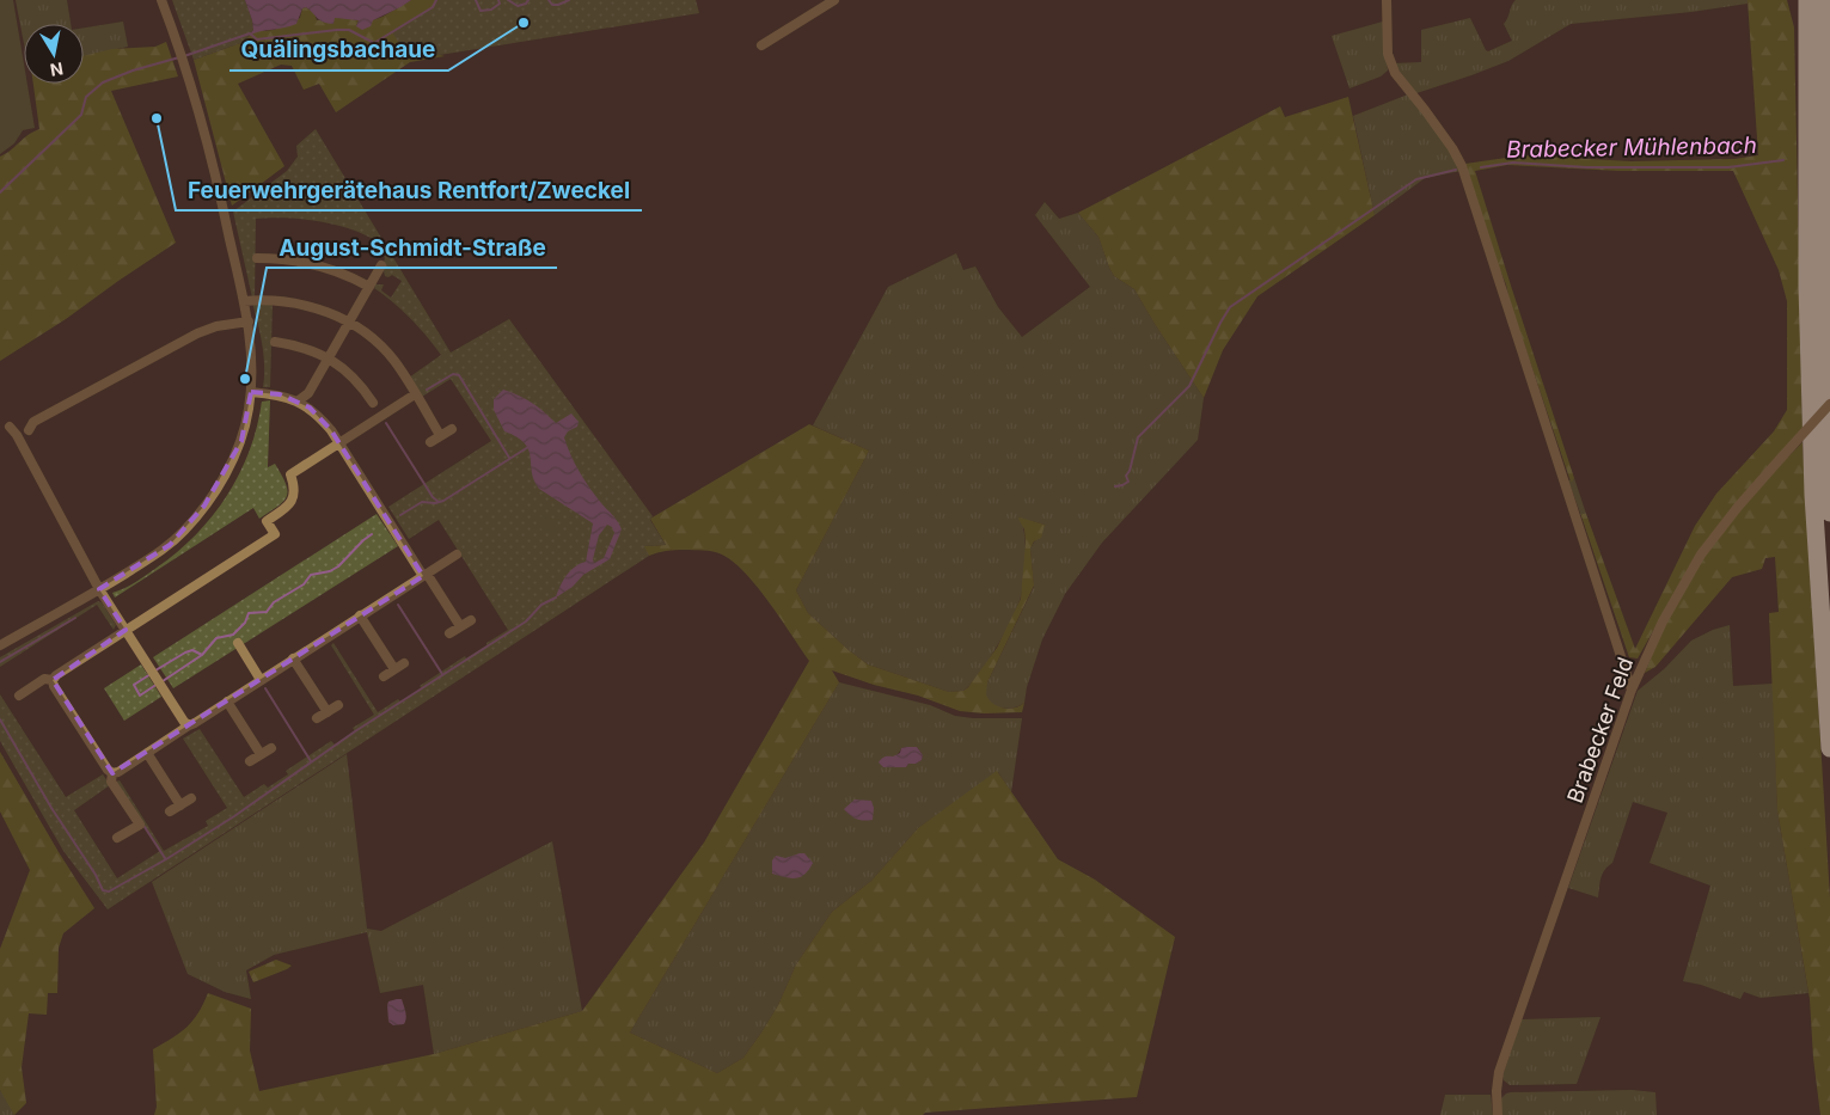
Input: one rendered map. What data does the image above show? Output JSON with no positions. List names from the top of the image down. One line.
{"streets":{"street":["Brabecker Feld"]},"water":["Brabecker Mühlenbach"],"places":["Quälingsbachaue","Feuerwehrgerätehaus Rentfort/Zweckel","August-Schmidt-Straße"],"north":"bottom"}
